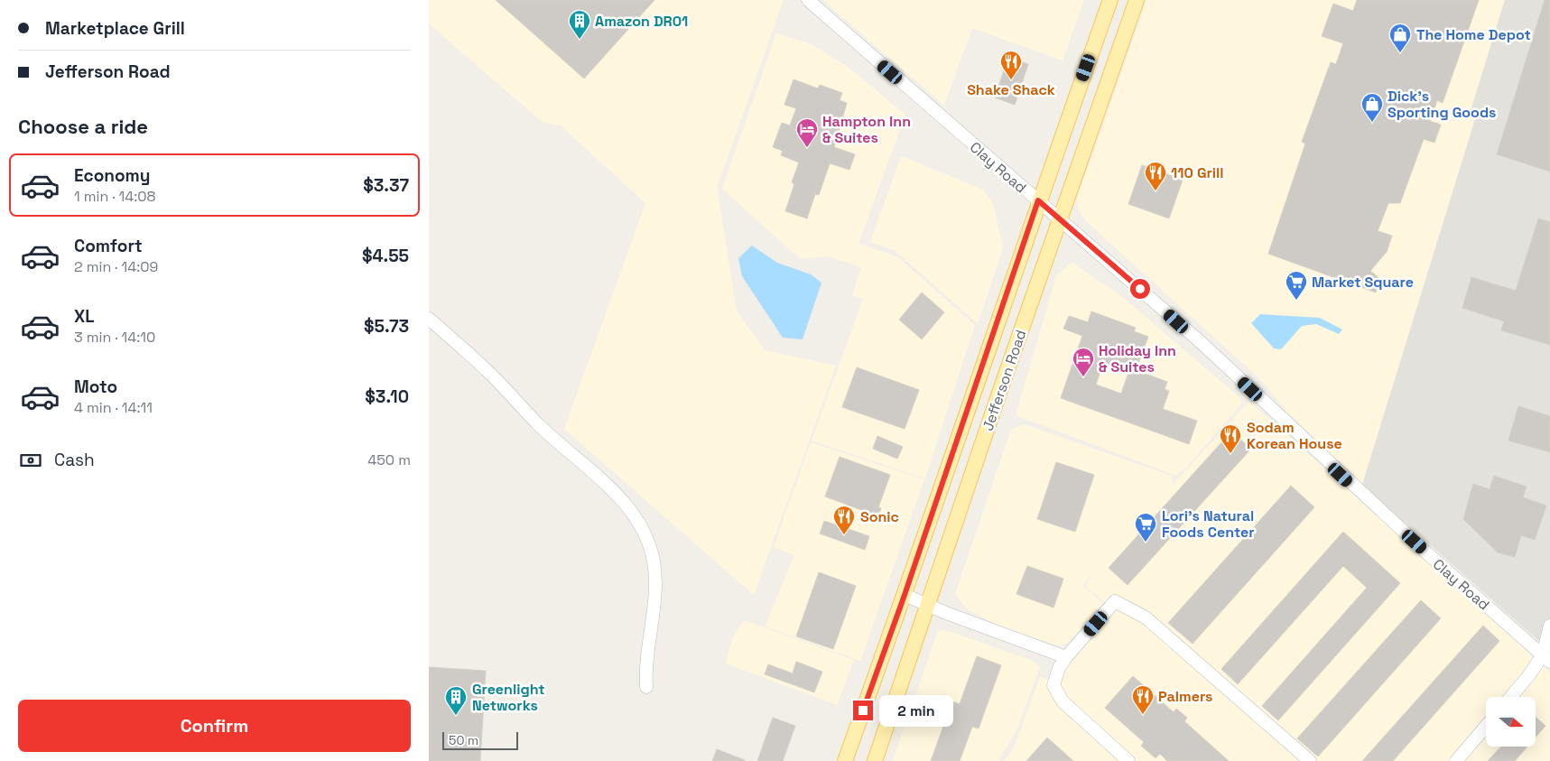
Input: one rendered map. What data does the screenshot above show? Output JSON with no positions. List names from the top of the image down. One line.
{"streets":{"main road":["Jefferson Road"],"street":["Clay Road"]},"crossings":[["Clay Road","Jefferson Road"]],"places":{"building":["Amazon DR01","Greenlight Networks"],"shop":["The Home Depot","Dick's Sporting Goods"],"restaurant":["Shake Shack","110 Grill","Sodam Korean House","Sonic","Palmers"],"hotel":["Hampton Inn & Suites","Holiday Inn & Suites"],"supermarket":["Market Square","Lori's Natural Foods Center"]},"scale_bar":"50 m","north":"right","page":{"banner":["Marketplace Grill","Jefferson Road"],"heading":"Choose a ride","list":[{"name":"Economy","note":"1 min · 14:08","value":"$3.37"},{"name":"Comfort","note":"2 min · 14:09","value":"$4.55"},{"name":"XL","note":"3 min · 14:10","value":"$5.73"},{"name":"Moto","note":"4 min · 14:11","value":"$3.10"}],"pay":["Cash","450 m"],"buttons":"Confirm","bubble":"2 min","scale":"50 m"}}
